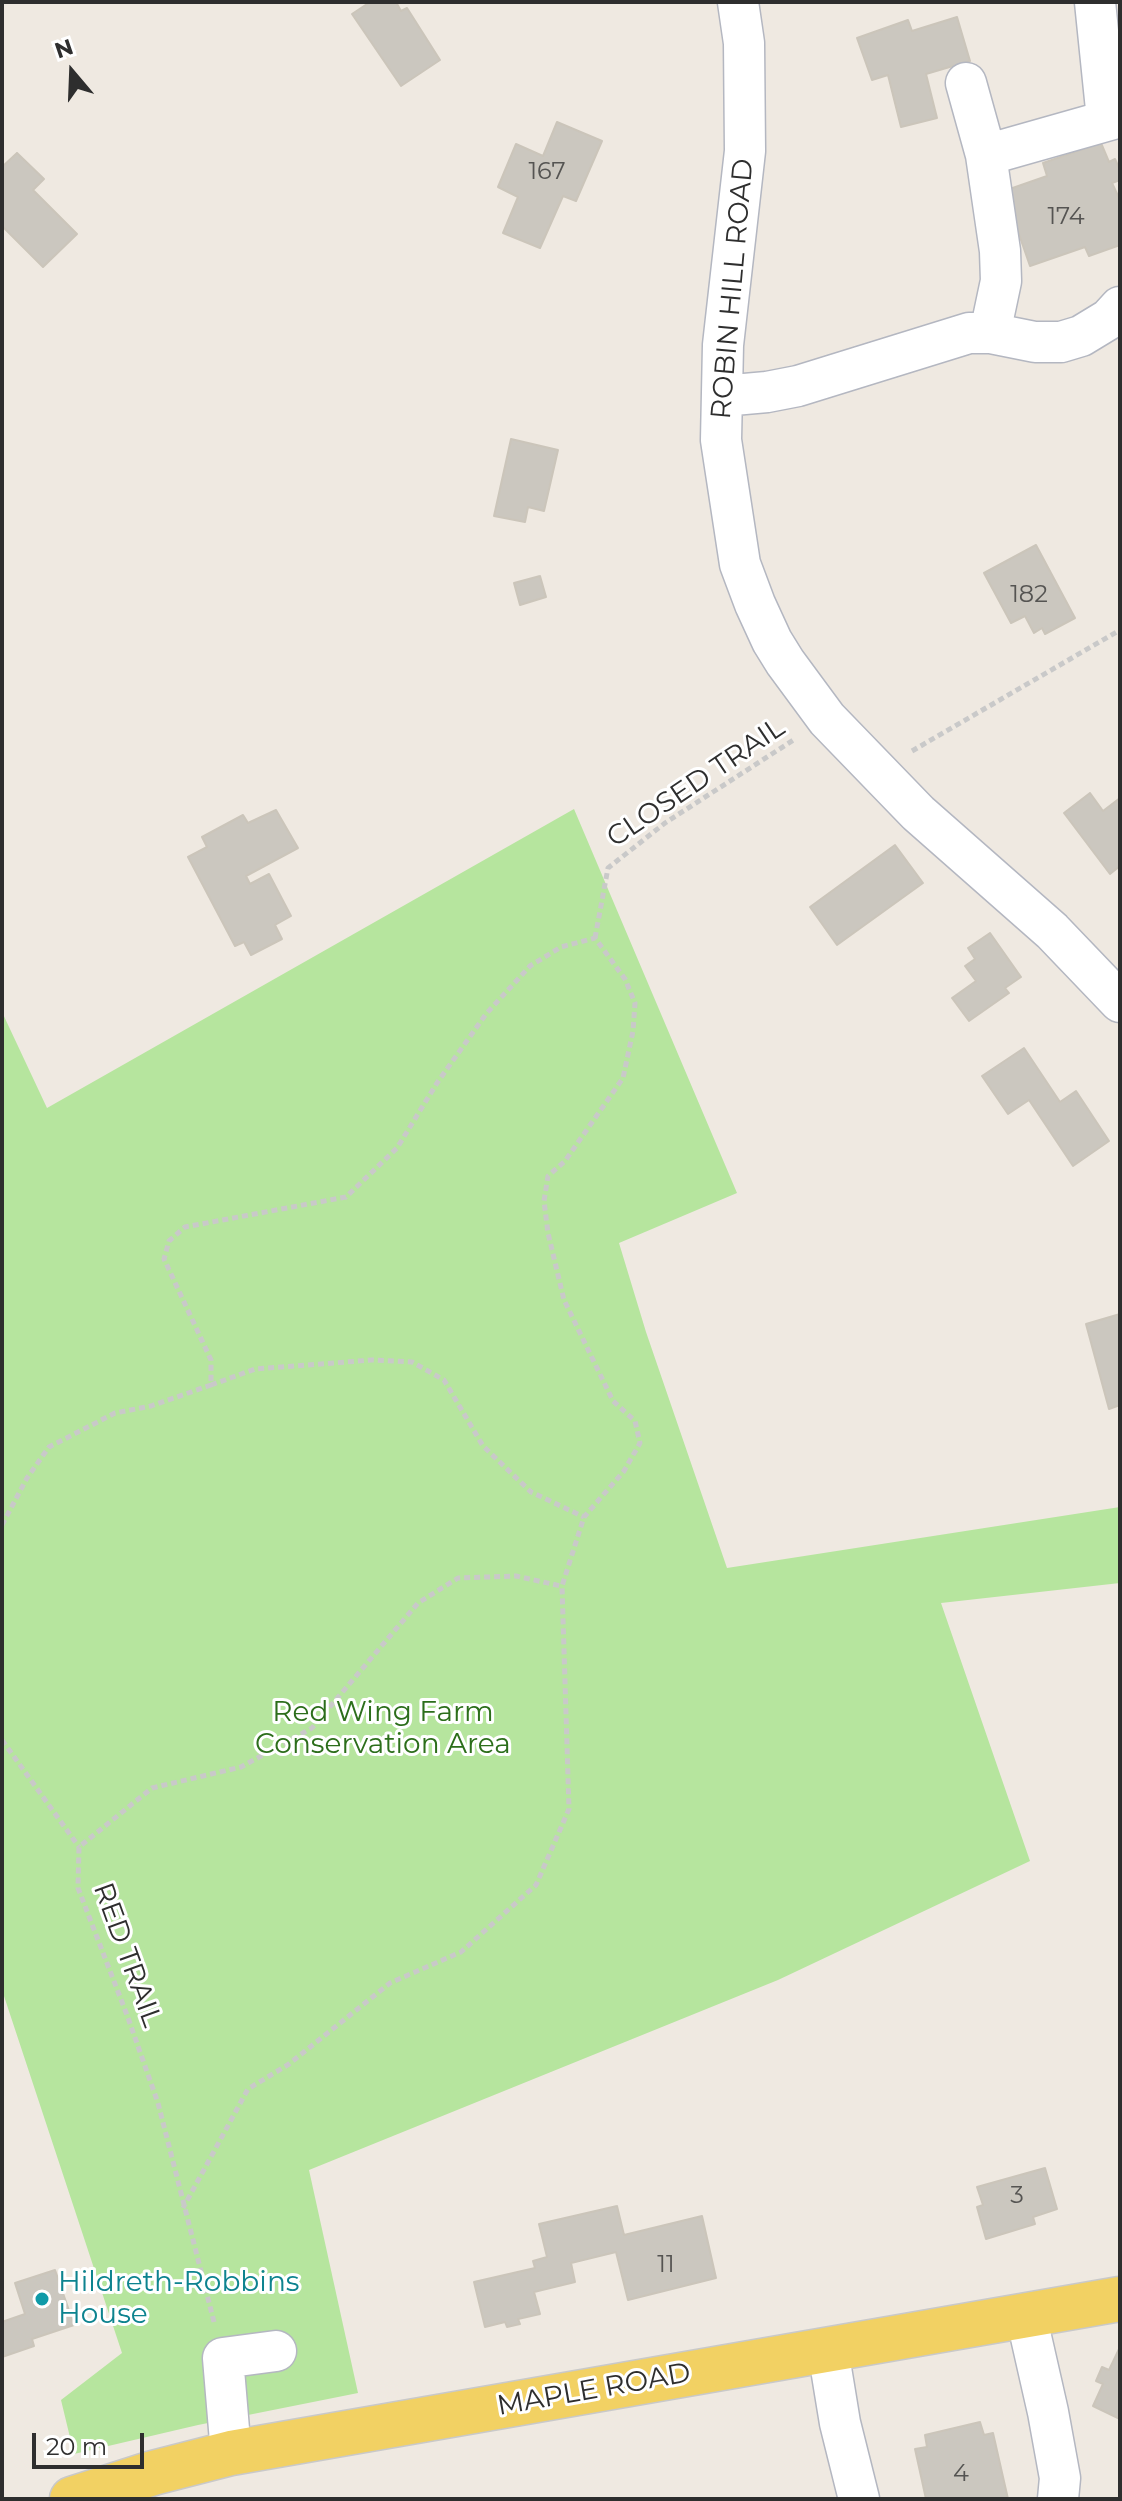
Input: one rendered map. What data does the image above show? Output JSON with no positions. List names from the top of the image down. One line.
{"streets":{"main road":["MAPLE ROAD"],"street":["ROBIN HILL ROAD"],"path":["CLOSED TRAIL","RED TRAIL"]},"crossings":[["ROBIN HILL ROAD","CLOSED TRAIL"]],"parks":["Red Wing Farm Conservation Area"],"places":["Hildreth-Robbins House"],"house_numbers":["167","174","182","3","11","4"],"scale_bar":"20 m","north":"top"}
